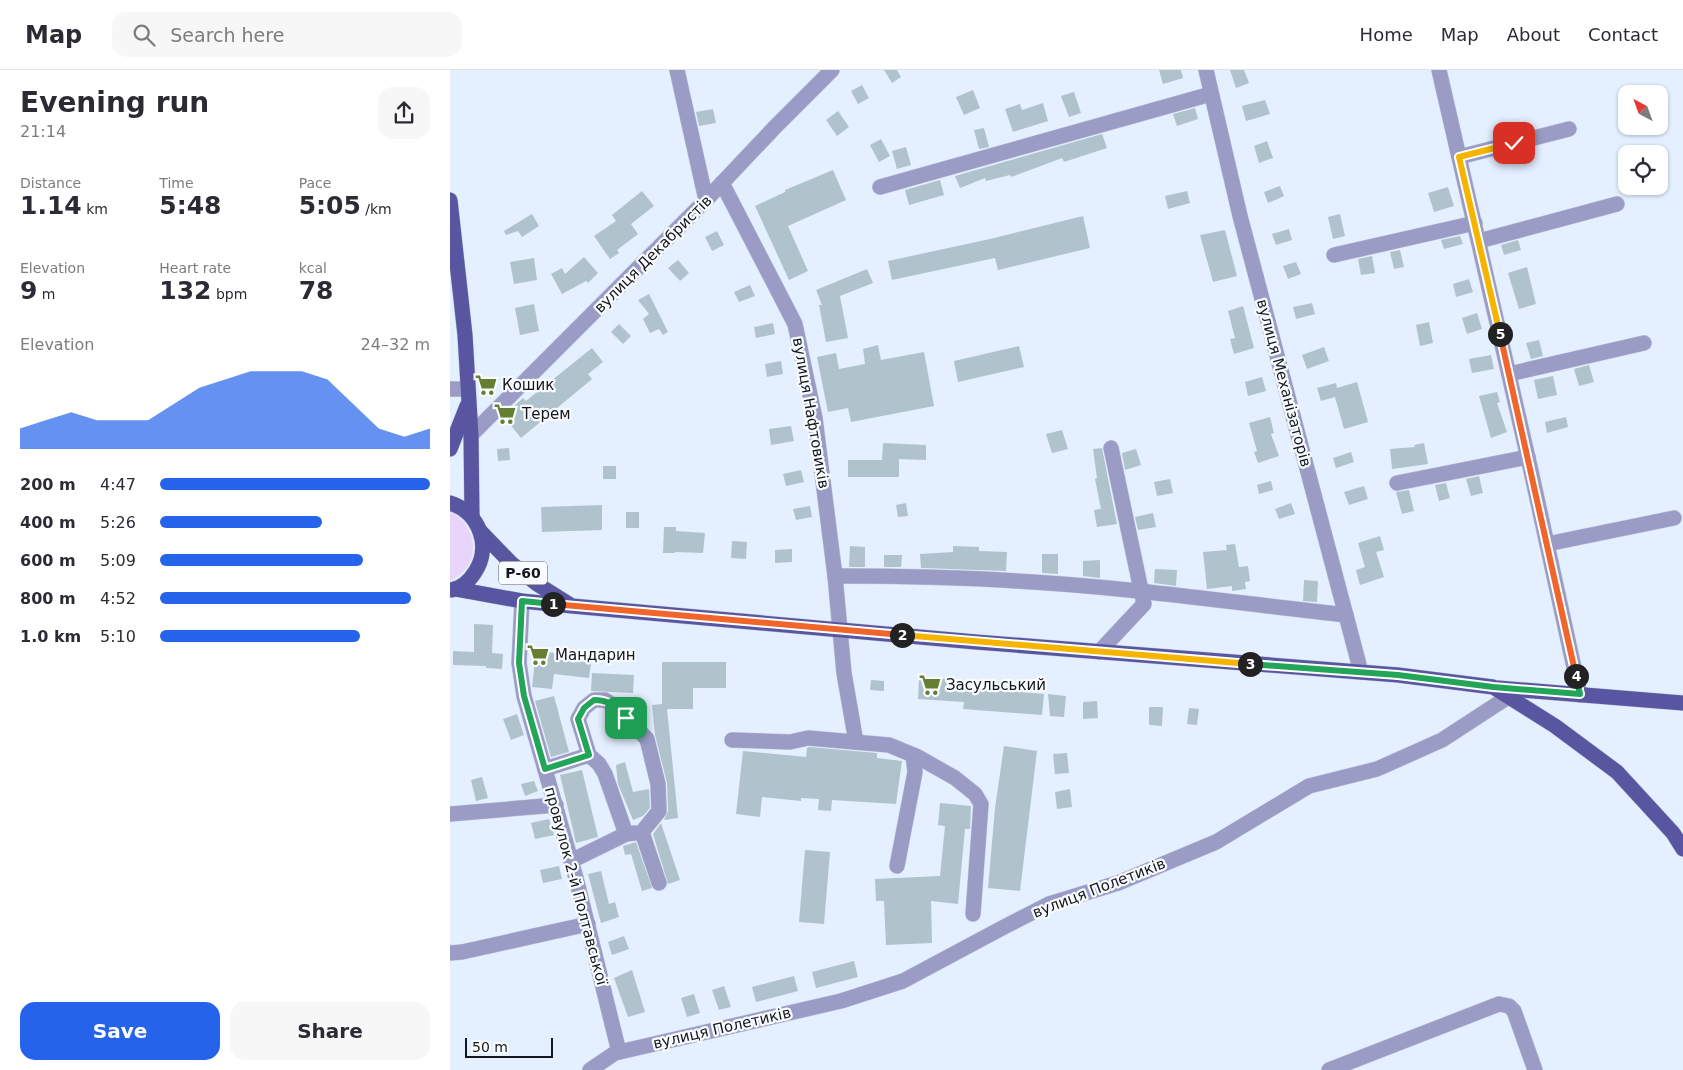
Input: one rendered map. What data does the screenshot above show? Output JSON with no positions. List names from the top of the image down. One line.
{"streets":{"main road":["Р-60"],"street":["вулиця Декабристів","вулиця Механізаторів","вулиця Нафтовиків","провулок 2-й Полтавської","вулиця Полетиків"]},"crossings":[["вулиця Декабристів","вулиця Нафтовиків"],["вулиця Механізаторів","Р-60"],["вулиця Нафтовиків","Р-60"],["Р-60","провулок 2-й Полтавської"],["Р-60","вулиця Полетиків"],["провулок 2-й Полтавської","вулиця Полетиків"]],"places":{"supermarket":["Кошик","Терем","Мандарин","Засульський"]},"scale_bar":"50 m","north":"top left","page":{"header":"Map","search":"Search here","nav":["Home","Map","About","Contact"],"heading":["Evening run","21:14"],"stats":[["Distance","1.14 km"],["Time","5:48"],["Pace","5:05 /km"],["Elevation","9 m"],["Heart rate","132 bpm"],["kcal","78"]],"pins":["5","1","2","3","4"],"chart":["Elevation","24–32 m"],"list":[{"name":"200 m","note":"4:47"},{"name":"400 m","note":"5:26"},{"name":"600 m","note":"5:09"},{"name":"800 m","note":"4:52"},{"name":"1.0 km","note":"5:10"}],"buttons":["Save","Share"],"scale":"50 m"}}
